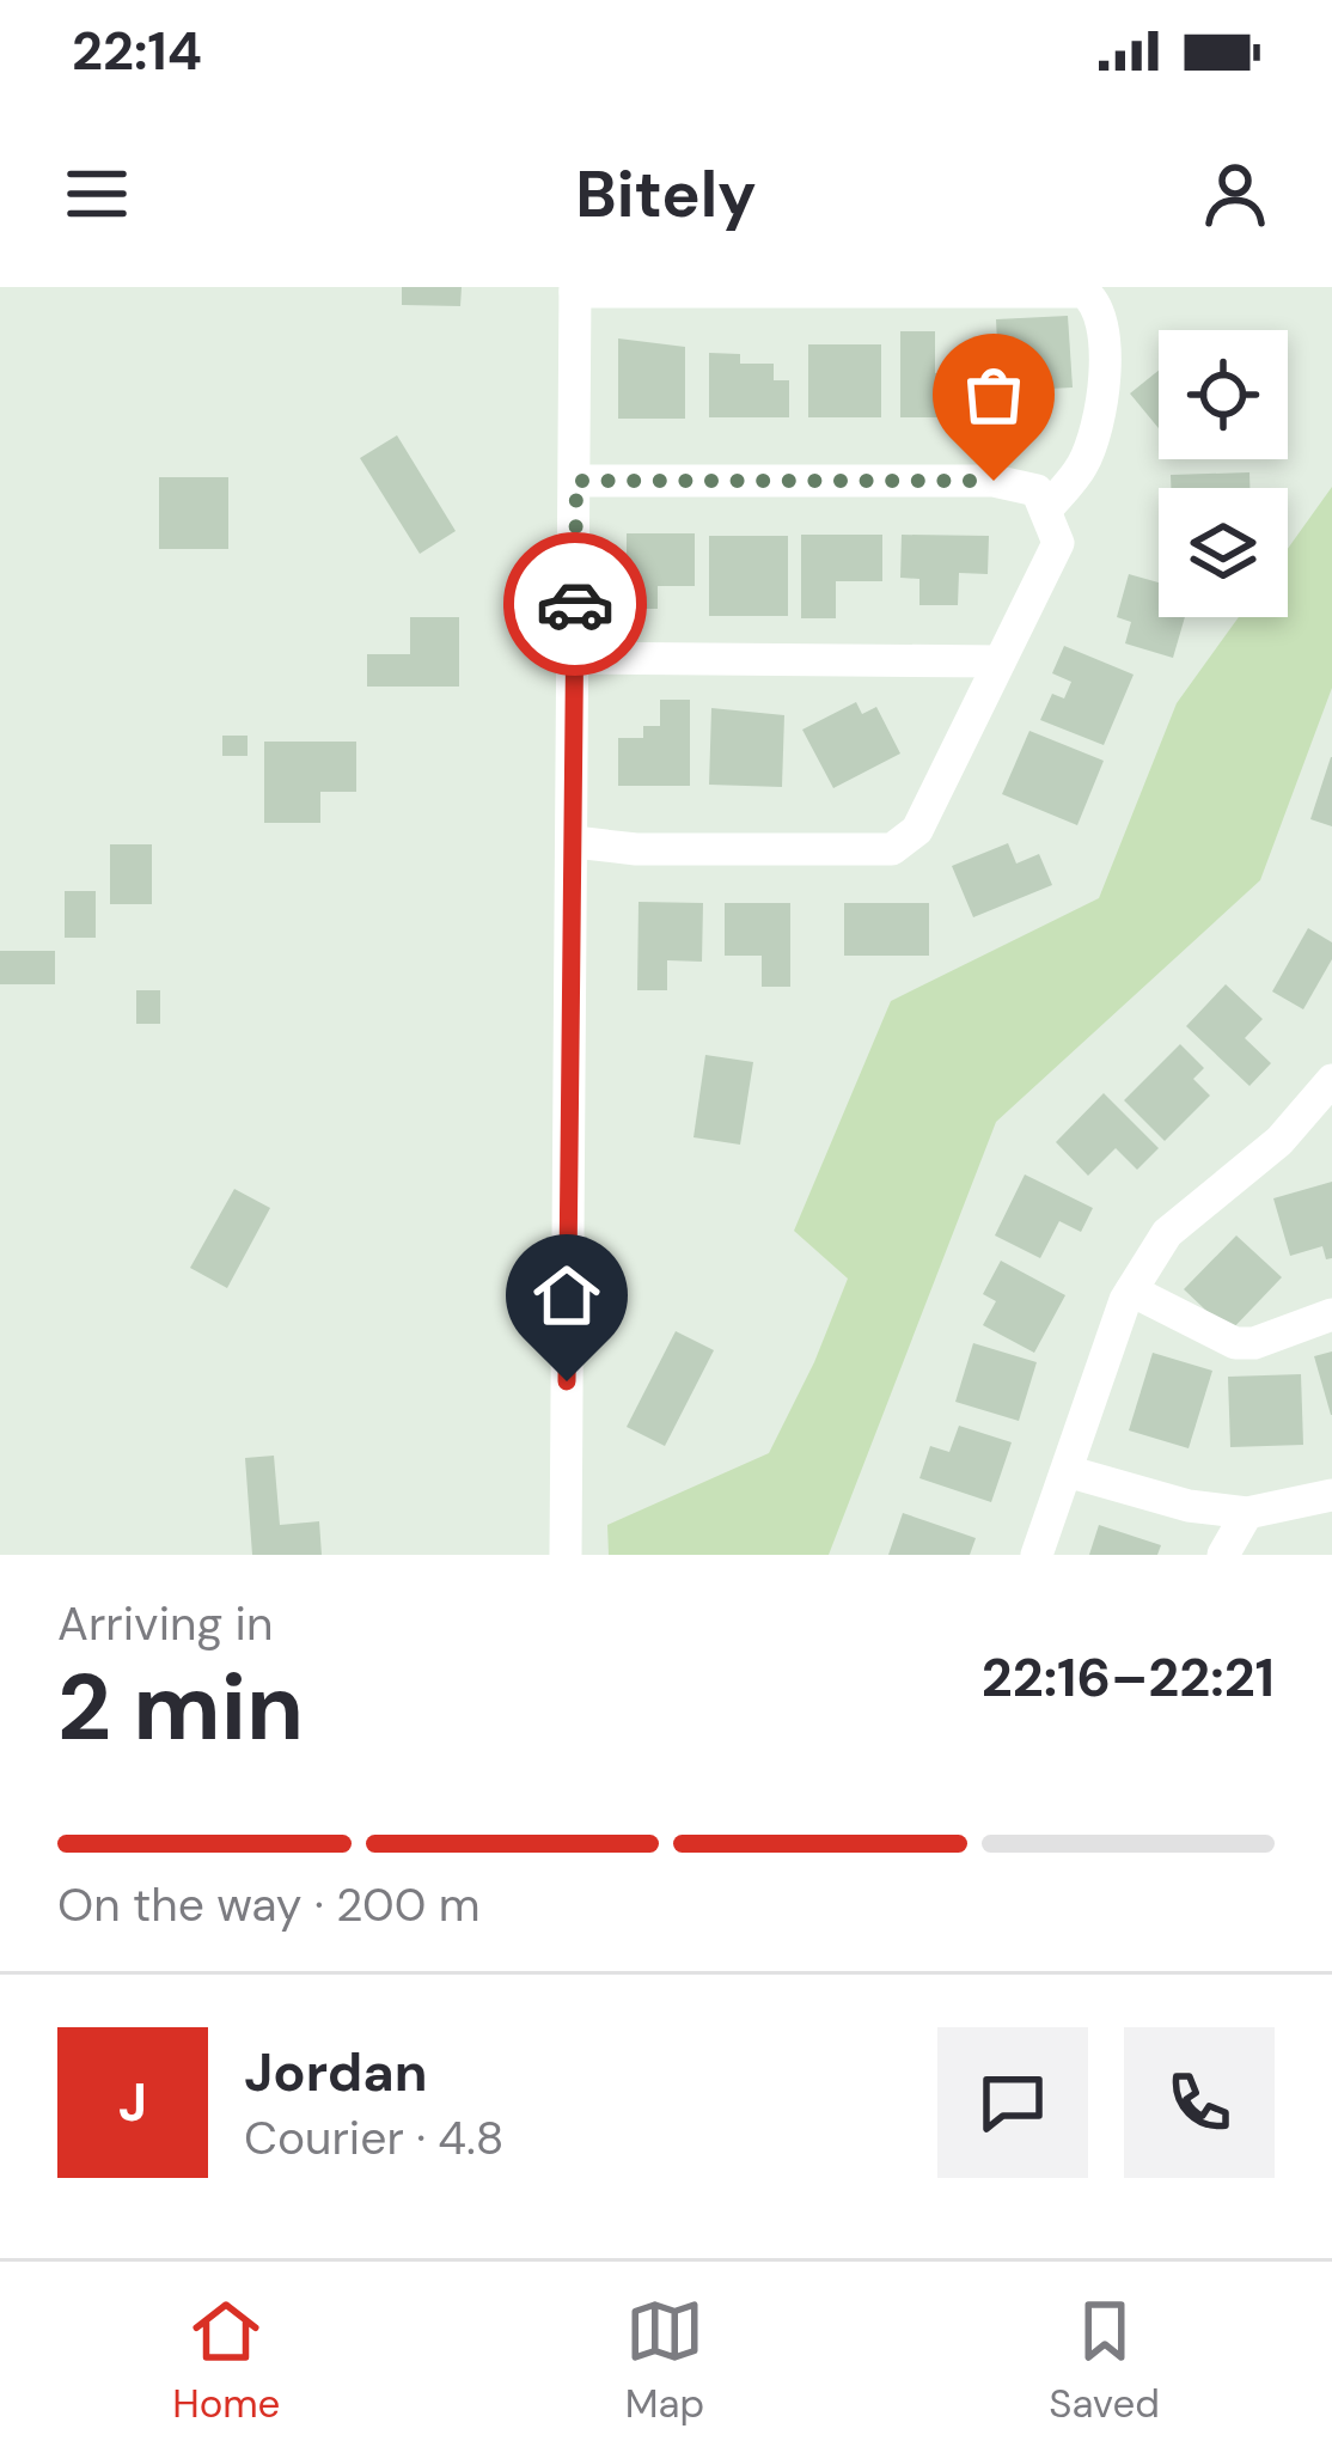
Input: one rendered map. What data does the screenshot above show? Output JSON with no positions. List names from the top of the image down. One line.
{"page":{"status":"22:14","header":"Bitely","heading":["2 min","Arriving in","22:16–22:21"],"panel":["Jordan","Courier · 4.8"],"bar":"On the way · 200 m","round":"J","tabs":["Home","Map","Saved"]}}
